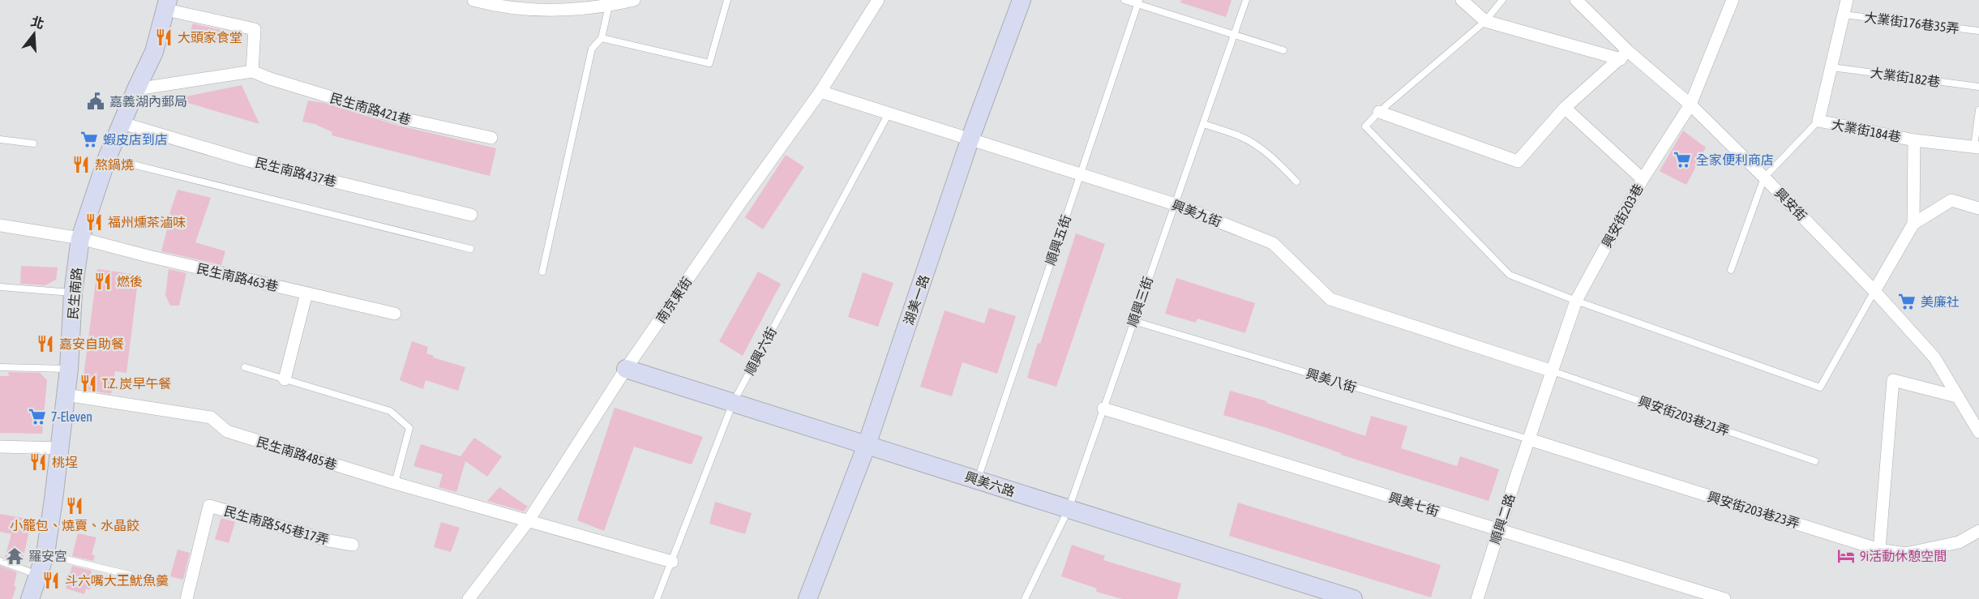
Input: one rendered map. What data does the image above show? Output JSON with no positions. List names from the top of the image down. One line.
{"streets":{"street":["民生南路421巷","大業街184巷","民生南路437巷","興安街","興美九街","興安街203巷","民生南路463巷","民生南路","南京東街","湖美一路","民生南路485巷","興美六路","興美七街","興安街203巷23弄","順興二路","民生南路545巷17弄"],"lane":["大業街176巷35弄","大業街182巷","順興五街","順興三街","順興六街","興美八街","興安街203巷21弄"]},"crossings":[["大業街176巷35弄","大業街184巷"],["大業街182巷","大業街184巷"],["民生南路421巷","民生南路"],["民生南路437巷","民生南路"],["興安街","興安街203巷"],["興美九街","興安街203巷"],["興美九街","順興五街"],["興美九街","南京東街"],["興美九街","湖美一路"],["興美九街","順興三街"],["興美九街","順興六街"],["興美九街","興安街203巷21弄"],["興安街203巷","興美八街"],["興安街203巷","興安街203巷21弄"],["興安街203巷","興安街203巷23弄"],["興安街203巷","順興二路"],["順興五街","興美六路"],["民生南路463巷","民生南路"],["民生南路","民生南路485巷"],["南京東街","民生南路485巷"],["南京東街","興美六路"],["湖美一路","興美六路"],["順興三街","興美八街"],["順興三街","興美六路"],["順興三街","興美七街"],["順興六街","民生南路485巷"],["順興六街","興美六路"],["興美八街","興安街203巷23弄"],["興美八街","順興二路"],["興美七街","順興二路"],["興安街203巷23弄","順興二路"]],"places":{"restaurant":["大頭家食堂","熬鍋燒","福州燻茶滷味","燃後","嘉安自助餐","T.Z. 炭早午餐","桃埕","小籠包、燒賣、水晶餃","斗六嘴大王魷魚羹"],"public building":["嘉義湖內郵局"],"supermarket":["蝦皮店到店","全家便利商店","美廉社","7-Eleven"],"temple":["羅安宮"],"hotel":["9i活動休憩空間"]},"north":"top"}
